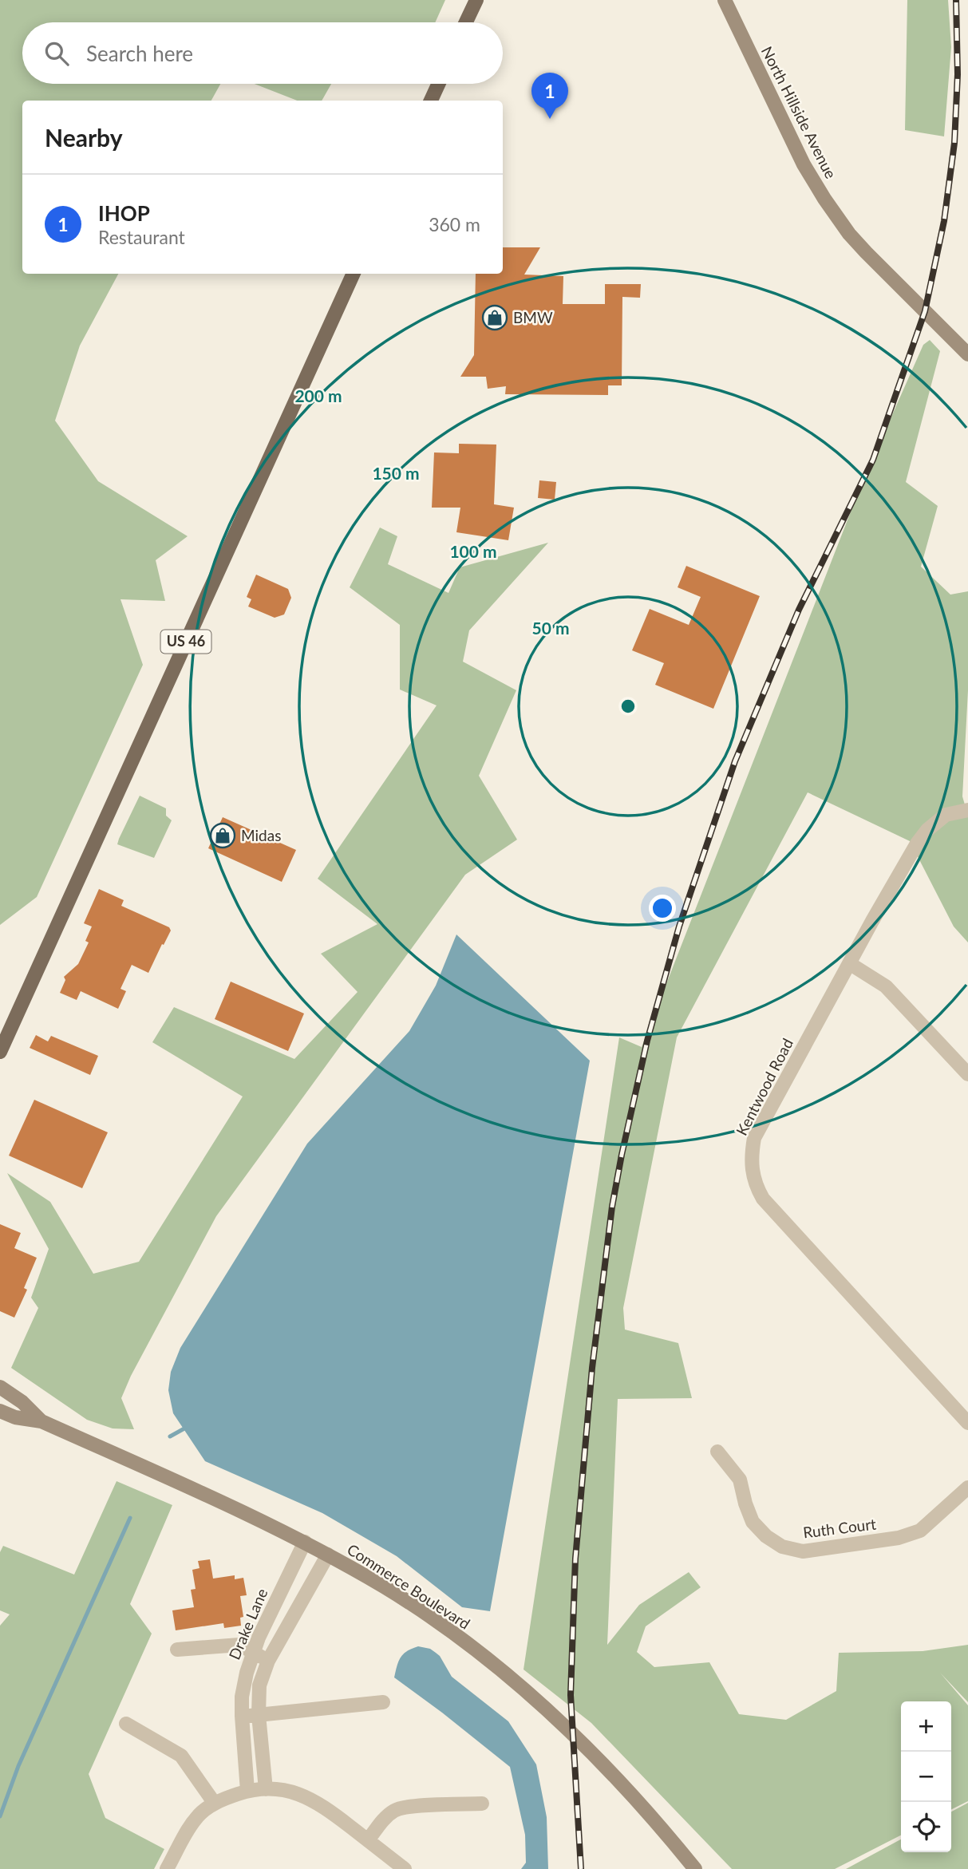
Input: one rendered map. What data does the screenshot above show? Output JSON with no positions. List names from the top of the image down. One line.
{"streets":{"main road":["North Hillside Avenue","US 46","Commerce Boulevard"],"street":["Kentwood Road","Ruth Court","Drake Lane"]},"crossings":[["Commerce Boulevard","Drake Lane"]],"places":{"shop":["BMW","Midas"]},"page":{"search":"Search here","pins":"1","heading":"Nearby","list":[{"mark":"1","name":"IHOP","note":"Restaurant","value":"360 m"}],"map_buttons":["+","−"]},"rings":["200 m","150 m","100 m","50 m"]}
